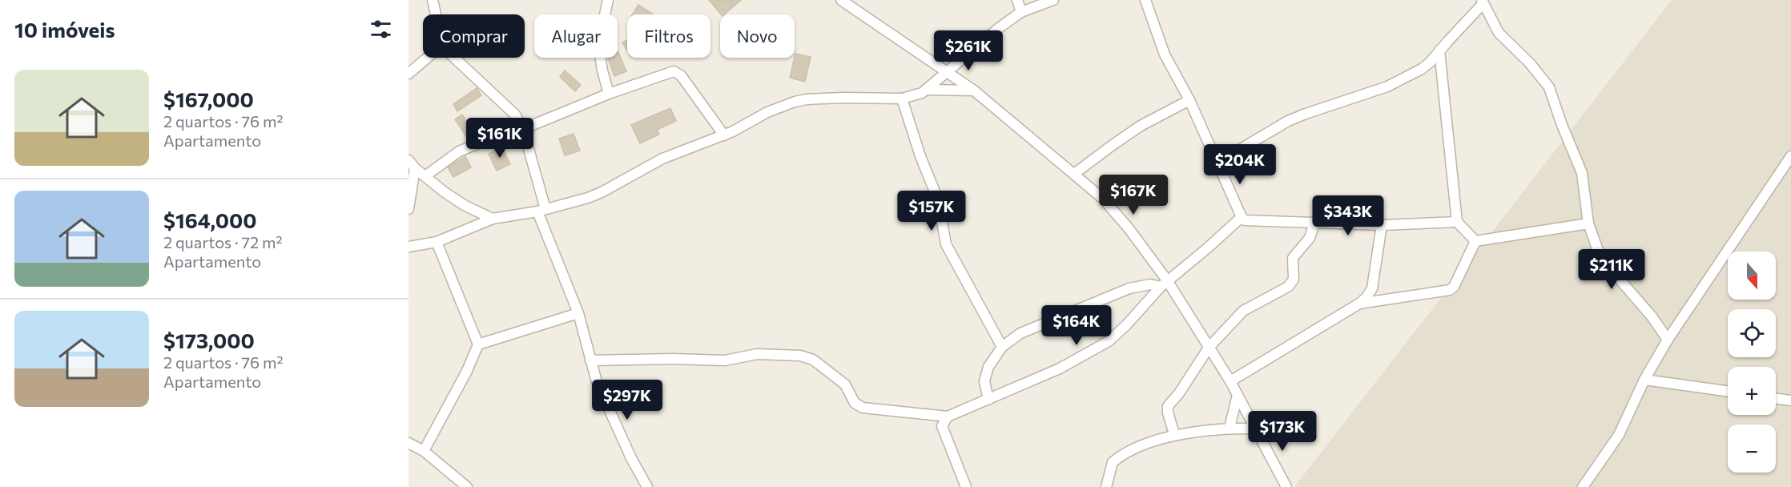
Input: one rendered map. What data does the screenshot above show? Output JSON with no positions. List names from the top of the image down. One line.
{"north":"bottom","page":{"heading":"10 imóveis","chip":["Comprar","Alugar","Filtros","Novo"],"price":["$261K","$161K","$204K","$167K","$157K","$343K","$211K","$164K","$297K","$173K"],"list":[{"name":"$167,000","note":"2 quartos · 76 m² · Apartamento"},{"name":"$164,000","note":"2 quartos · 72 m² · Apartamento"},{"name":"$173,000","note":"2 quartos · 76 m² · Apartamento"}],"map_buttons":["+","−"]}}
